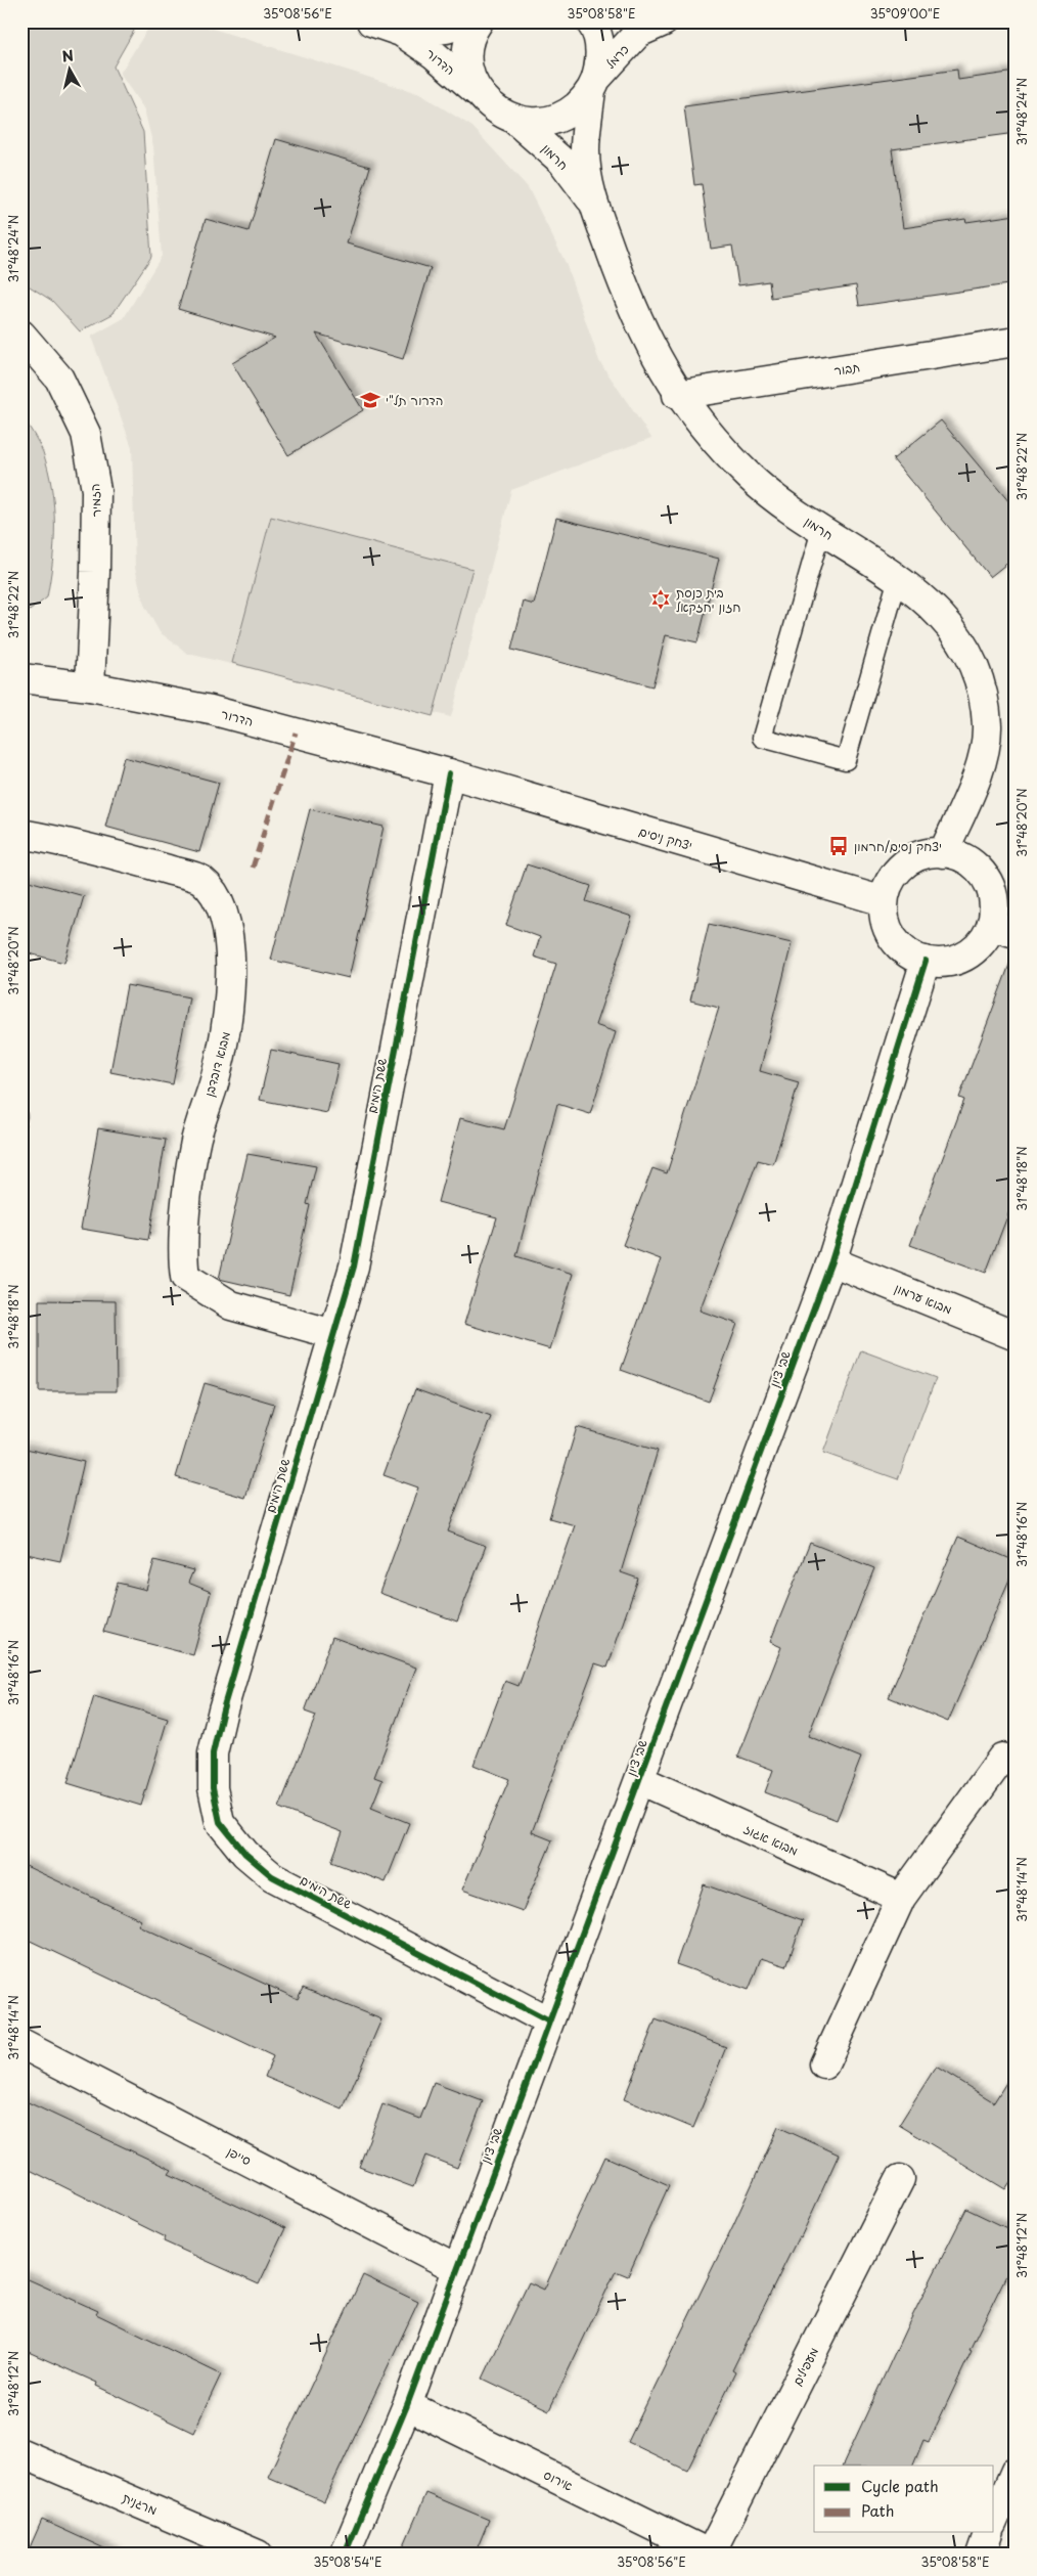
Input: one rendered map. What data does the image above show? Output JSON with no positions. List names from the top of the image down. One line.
{"streets":{"street":["כרמל","הדרור","חרמון","תבור","הזמיר","יצחק ניסים","מבוא דובדבן","ששת הימים","מבוא ערמון","שבי ציון","מבוא אגוז","סייפן","מעפילים","אירוס","מרגנית"]},"crossings":[["כרמל","הדרור"],["כרמל","חרמון"],["הדרור","חרמון"],["הדרור","הזמיר"],["הדרור","יצחק ניסים"],["הדרור","ששת הימים"],["חרמון","תבור"],["חרמון","יצחק ניסים"],["חרמון","שבי ציון"],["יצחק ניסים","ששת הימים"],["יצחק ניסים","שבי ציון"],["מבוא דובדבן","ששת הימים"],["ששת הימים","שבי ציון"],["מבוא ערמון","שבי ציון"],["שבי ציון","מבוא אגוז"],["שבי ציון","סייפן"],["שבי ציון","אירוס"],["מעפילים","אירוס"]],"places":{"school or university":["הדרור תל\"י"],"synagogue":["בית כנסת חזון יחזקאל"],"bus stop":["יצחק נסים/חרמון"]},"legend":["Cycle path","Path"],"north":"top","coordinates":["35°08'56\"E","35°08'58\"E","35°09'00\"E","31°48'24\"N","31°48'22\"N","31°48'20\"N","31°48'18\"N","31°48'16\"N","31°48'14\"N","31°48'12\"N","35°08'54\"E"]}
